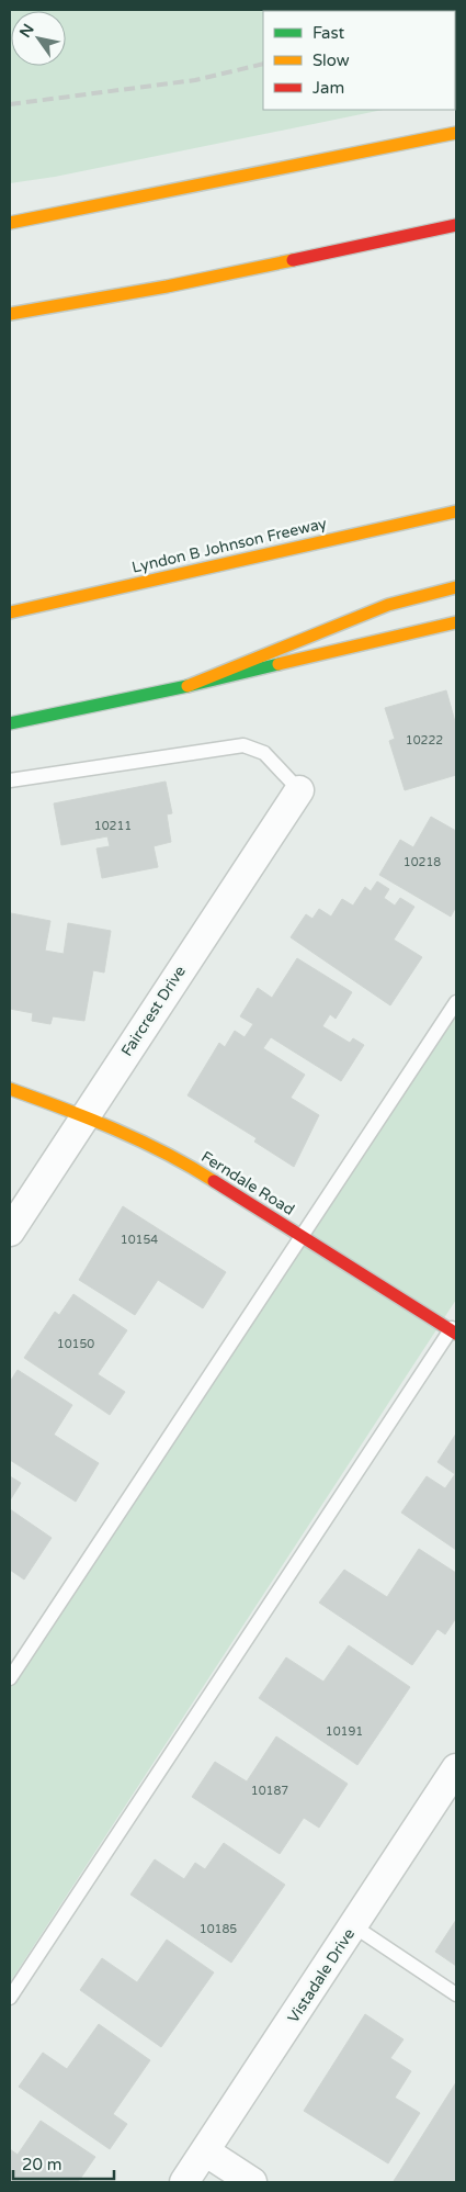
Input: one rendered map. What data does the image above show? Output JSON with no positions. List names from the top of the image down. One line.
{"streets":{"main road":["Lyndon B Johnson Freeway","Ferndale Road"],"street":["Faircrest Drive","Vistadale Drive"]},"crossings":[["Faircrest Drive","Ferndale Road"]],"house_numbers":["10222","10211","10218","10154","10150","10191","10187","10185"],"legend":["Fast","Slow","Jam"],"scale_bar":"20 m","north":"top left"}
